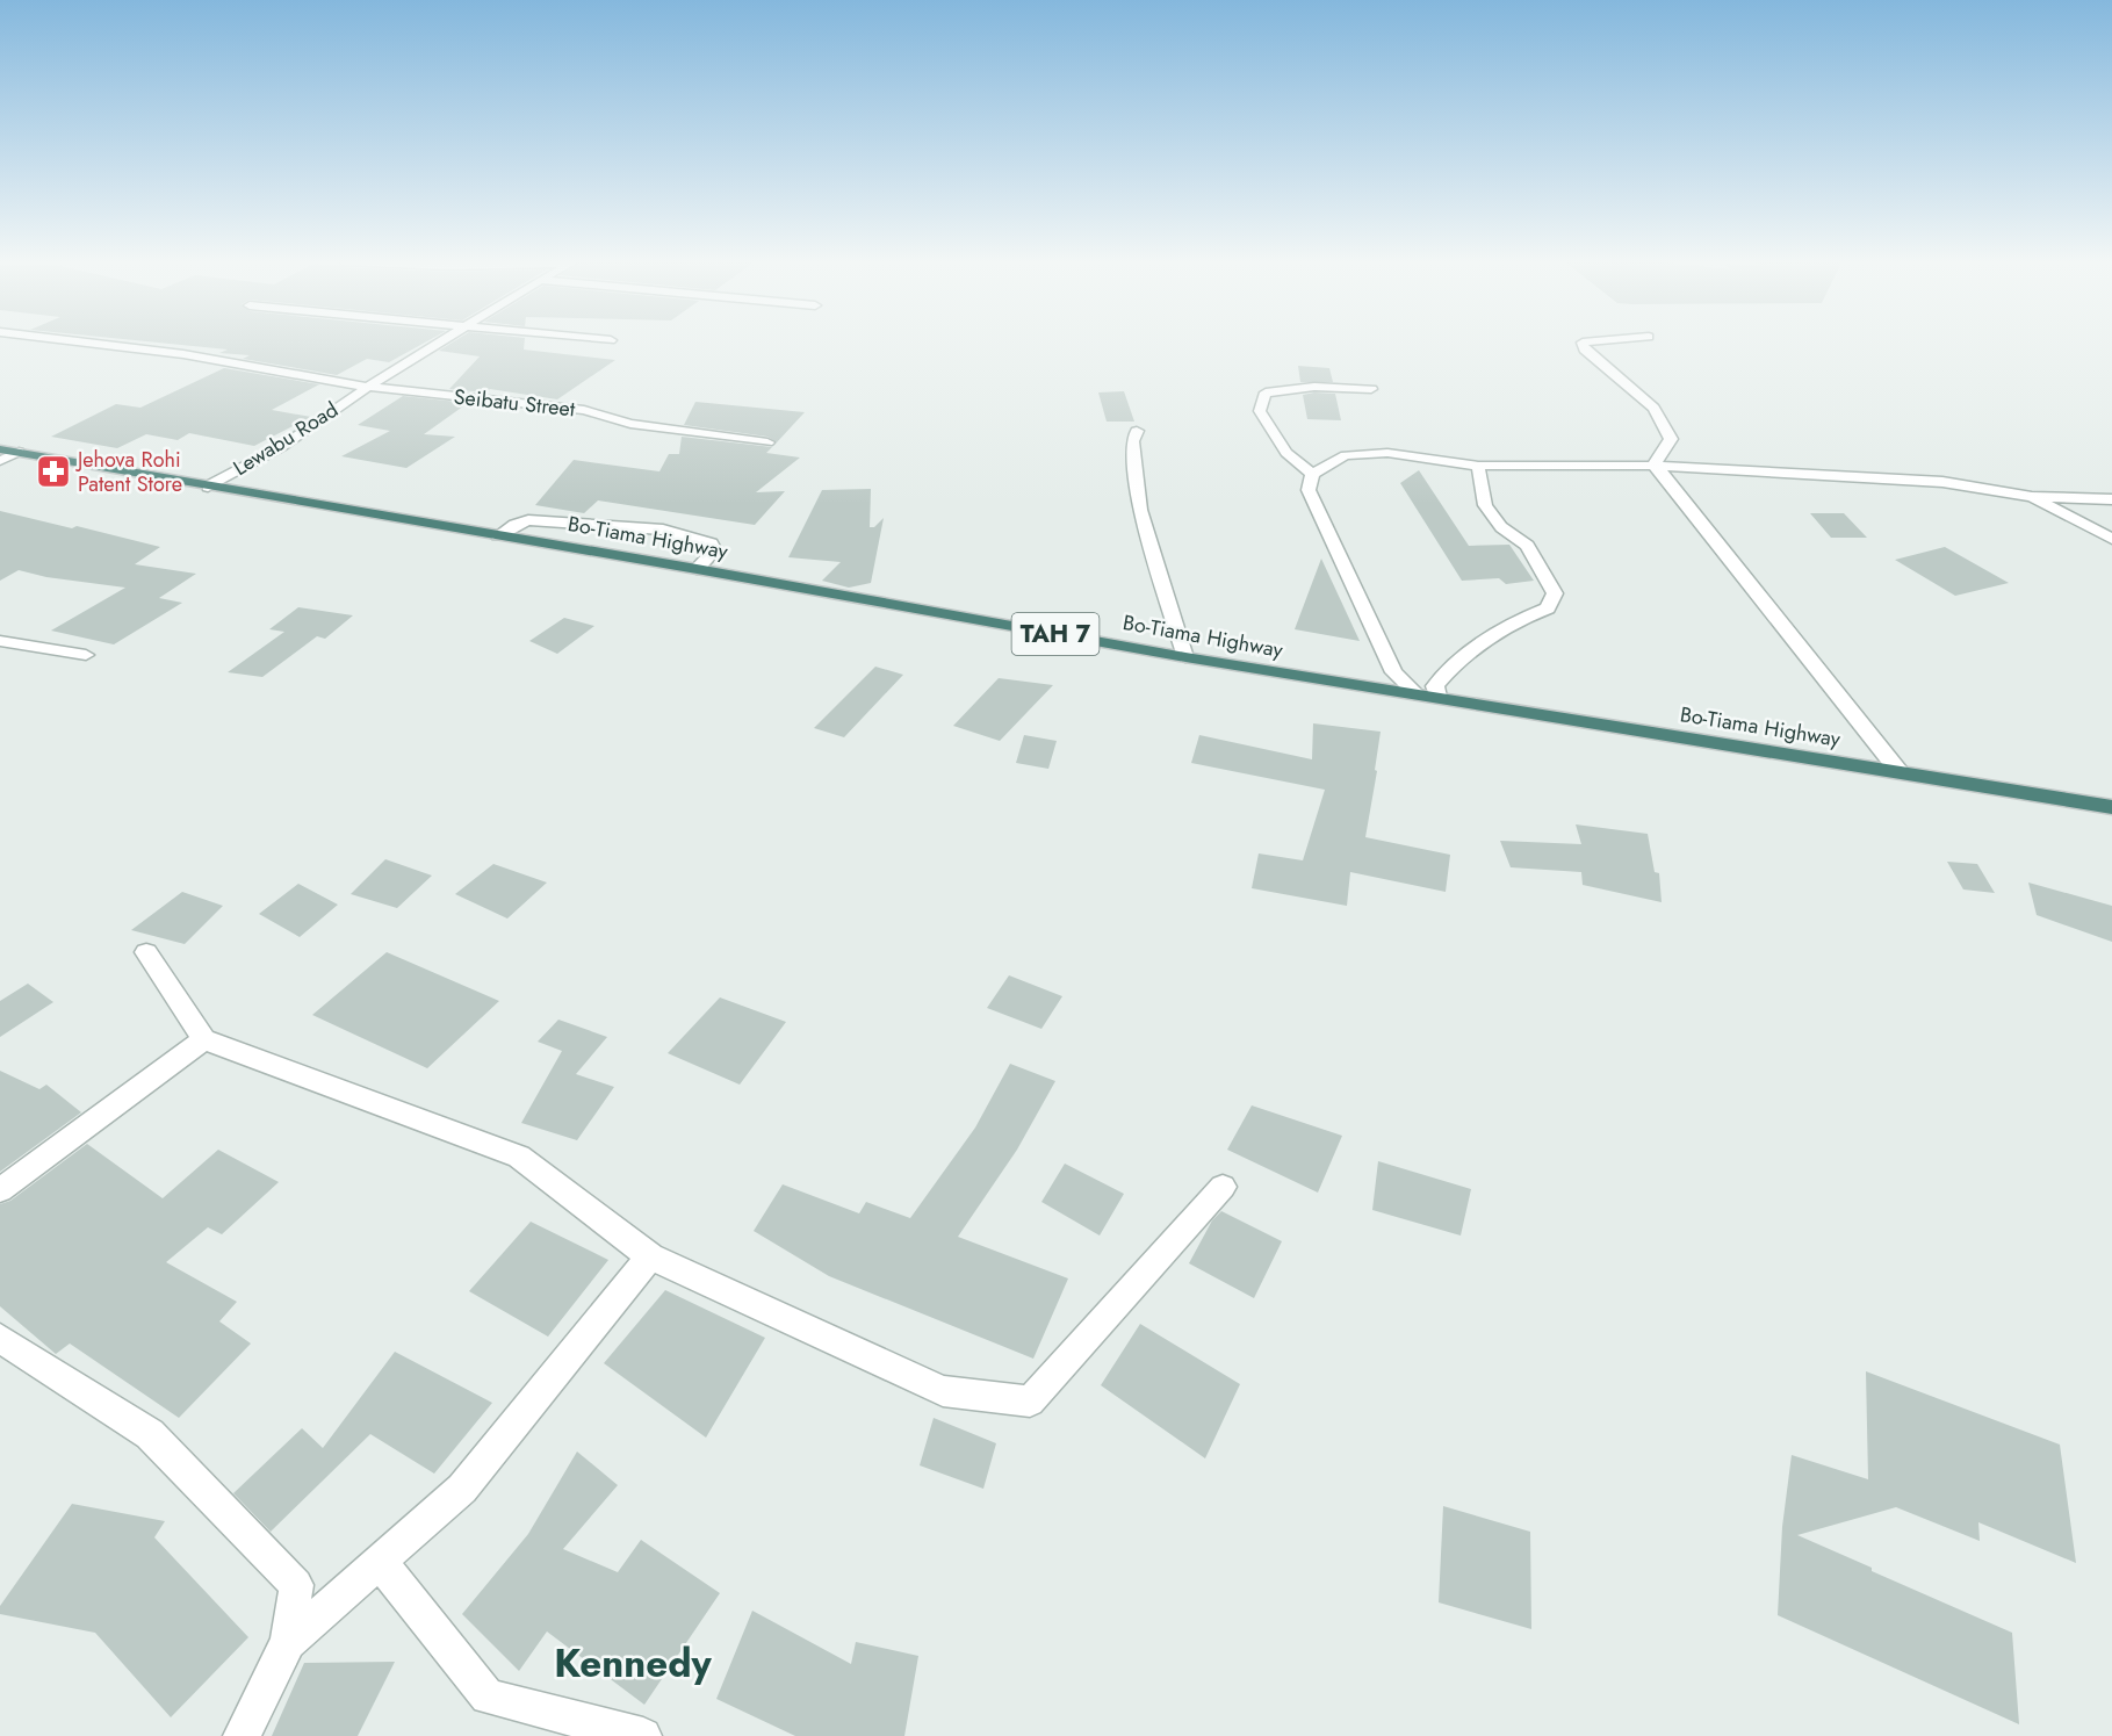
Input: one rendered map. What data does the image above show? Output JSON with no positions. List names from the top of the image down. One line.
{"streets":{"highway":["Bo-Tiama Highway","TAH 7"],"street":["Seibatu Street","Lewabu Road"]},"crossings":[["Seibatu Street","Lewabu Road"],["Lewabu Road","Bo-Tiama Highway"]],"districts":["Kennedy"],"places":{"pharmacy":["Jehova Rohi Patent Store"]}}
